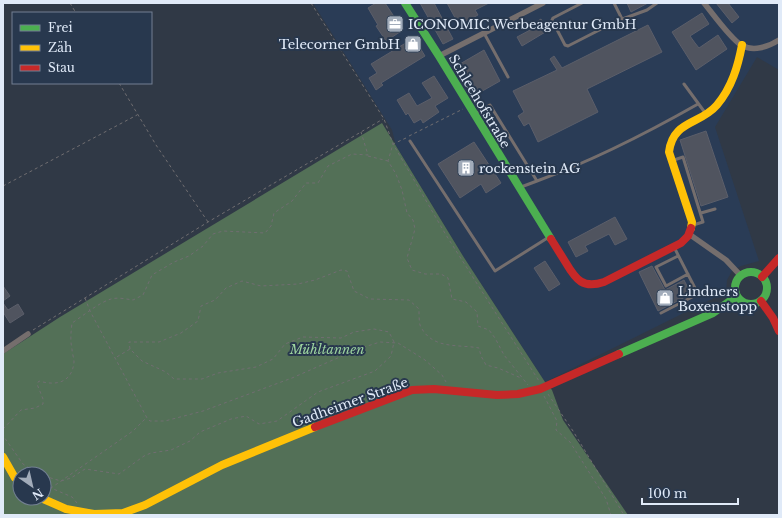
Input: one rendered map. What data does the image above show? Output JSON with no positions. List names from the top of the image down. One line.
{"streets":{"street":["Schleehofstraße","Gadheimer Straße"]},"parks":["Mühltannen"],"places":{"office":["ICONOMIC Werbeagentur GmbH"],"shop":["Telecorner GmbH","Lindners Boxenstopp"],"building":["rockenstein AG"]},"legend":["Frei","Zäh","Stau"],"scale_bar":"100 m","north":"bottom right"}
